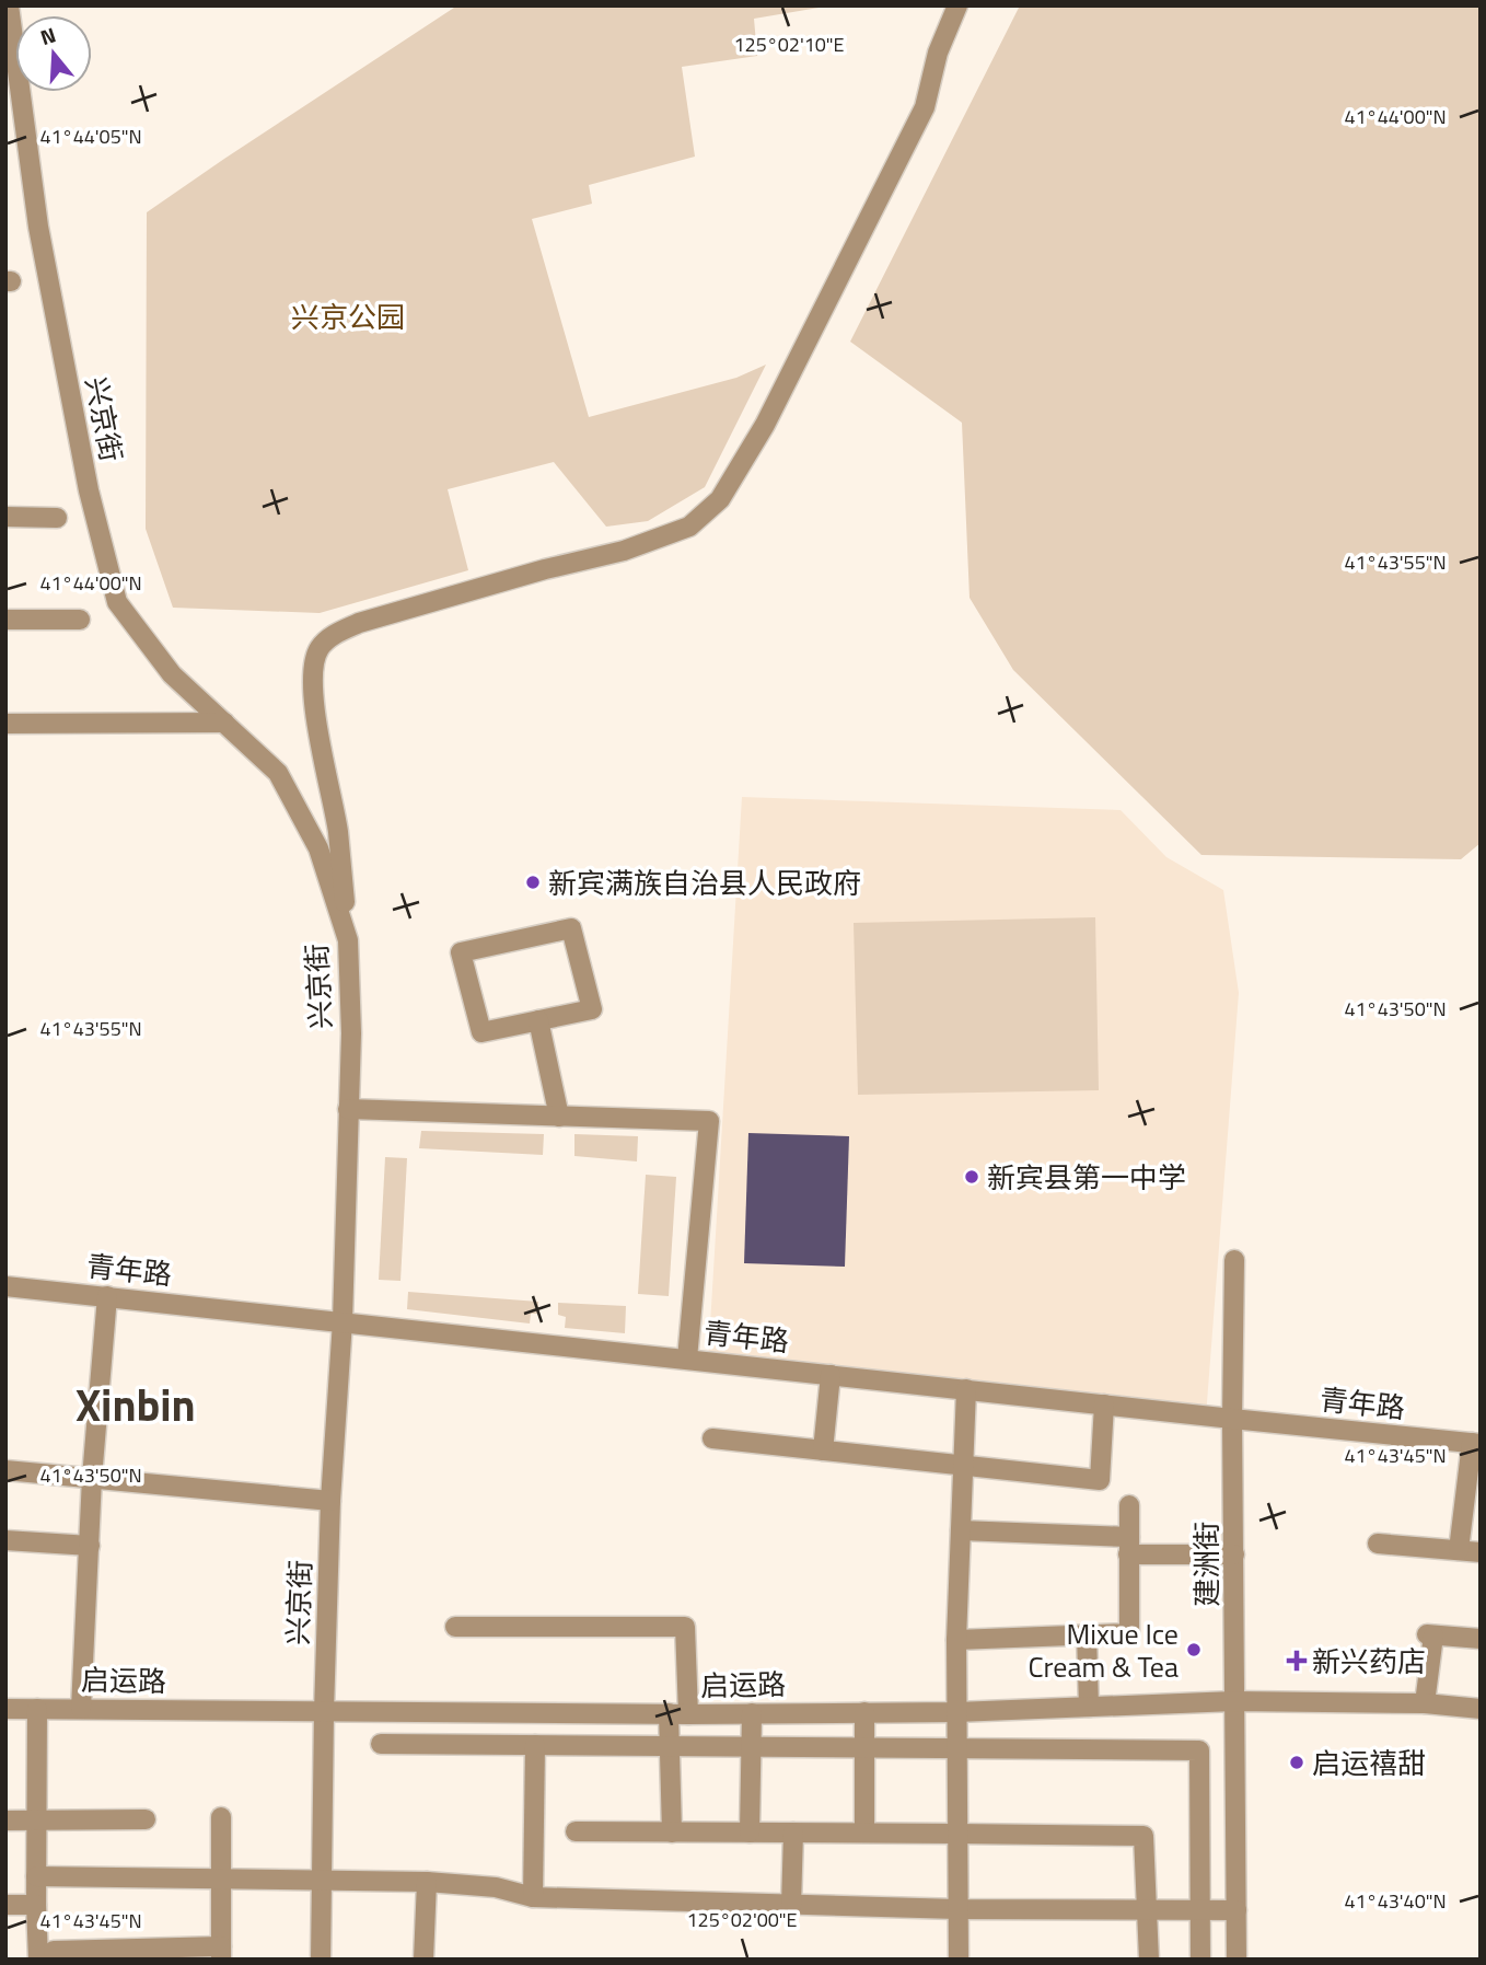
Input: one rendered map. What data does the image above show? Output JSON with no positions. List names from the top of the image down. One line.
{"streets":{"street":["兴京街","青年路","建洲街","启运路"]},"crossings":[["兴京街","青年路"],["兴京街","启运路"],["青年路","建洲街"],["建洲街","启运路"]],"districts":["Xinbin"],"parks":["兴京公园"],"places":{"other":["新宾满族自治县人民政府","新宾县第一中学","Mixue Ice Cream & Tea","启运禧甜"],"health":["新兴药店"]},"north":"top","coordinates":["125°02'10\"E","41°44'00\"N","41°44'05\"N","41°43'55\"N","41°43'50\"N","41°43'45\"N","41°43'40\"N","125°02'00\"E"]}
